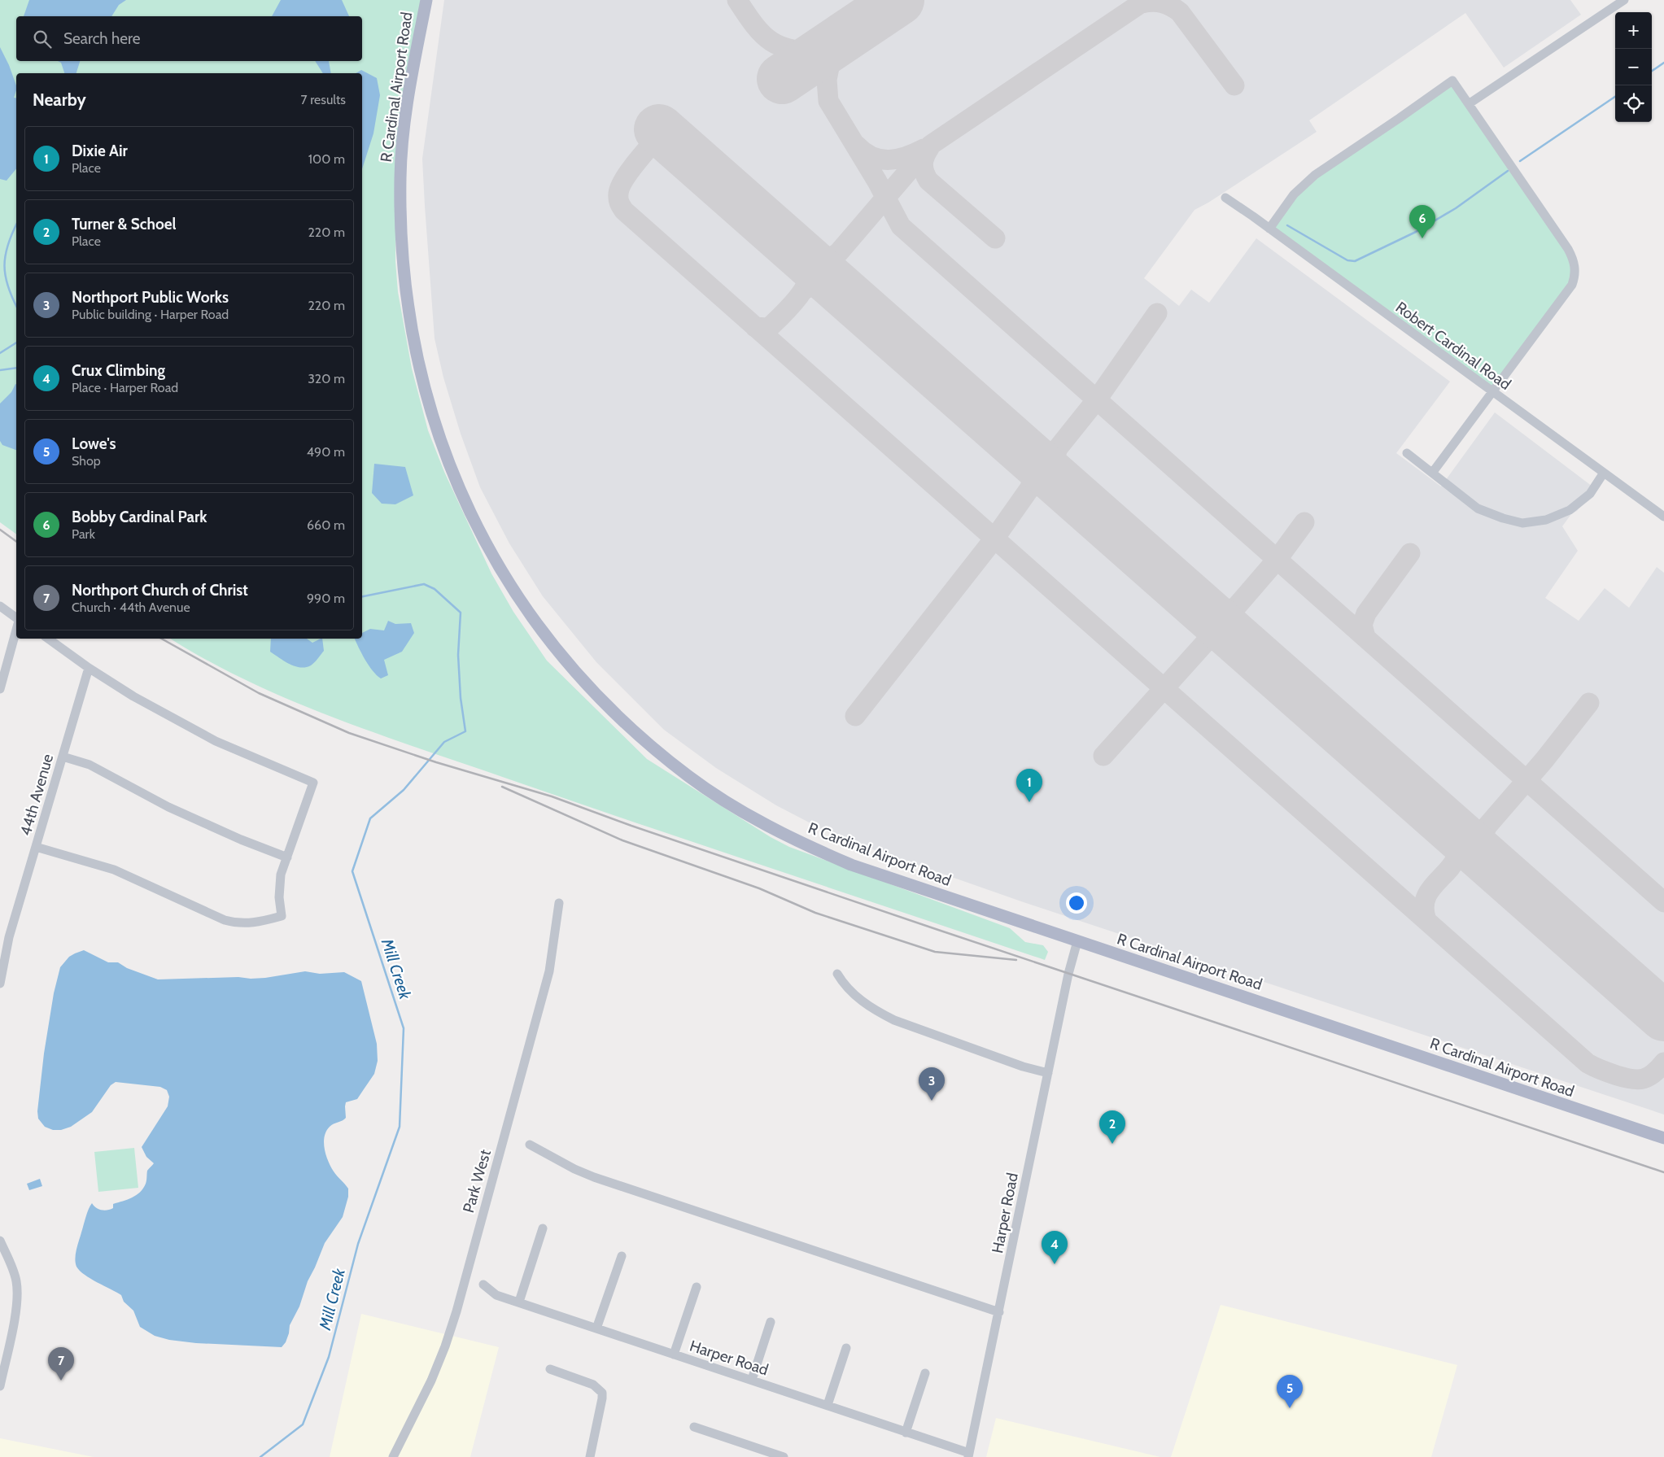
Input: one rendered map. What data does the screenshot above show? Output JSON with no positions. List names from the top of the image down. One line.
{"streets":{"main road":["R Cardinal Airport Road"],"street":["Robert Cardinal Road","44th Avenue","Park West","Harper Road"]},"crossings":[["R Cardinal Airport Road","Harper Road"]],"water":["Mill Creek"],"page":{"map_buttons":["+","−"],"search":"Search here","heading":["Nearby","7 results"],"list":[{"mark":"1","name":"Dixie Air","note":"Place","value":"100 m"},{"mark":"2","name":"Turner & Schoel","note":"Place","value":"220 m"},{"mark":"3","name":"Northport Public Works","note":"Public building · Harper Road","value":"220 m"},{"mark":"4","name":"Crux Climbing","note":"Place · Harper Road","value":"320 m"},{"mark":"5","name":"Lowe's","note":"Shop","value":"490 m"},{"mark":"6","name":"Bobby Cardinal Park","note":"Park","value":"660 m"},{"mark":"7","name":"Northport Church of Christ","note":"Church · 44th Avenue","value":"990 m"}],"pins":["6","1","3","2","4","7","5"]}}
